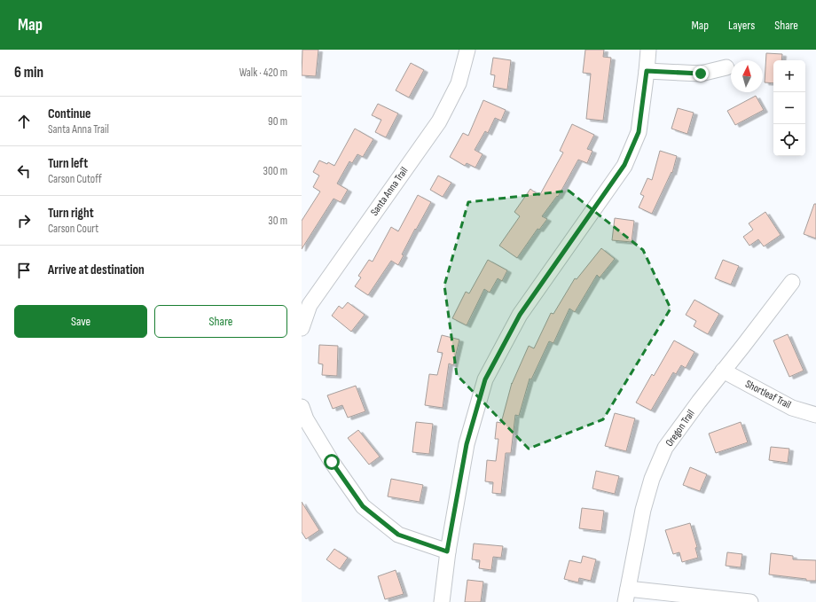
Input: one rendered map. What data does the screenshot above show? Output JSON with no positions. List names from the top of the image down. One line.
{"streets":{"street":["Santa Anna Trail","Shortleaf Trail","Oregon Trail"]},"crossings":[["Shortleaf Trail","Oregon Trail"]],"north":"top","page":{"header":"Map","nav":["Map","Layers","Share"],"heading":["6 min","Walk · 420 m"],"map_buttons":["+","−"],"list":[["Continue","Santa Anna Trail","90 m"],["Turn left","Carson Cutoff","300 m"],["Turn right","Carson Court","30 m"],"Arrive at destination"],"buttons":["Save","Share"]}}
